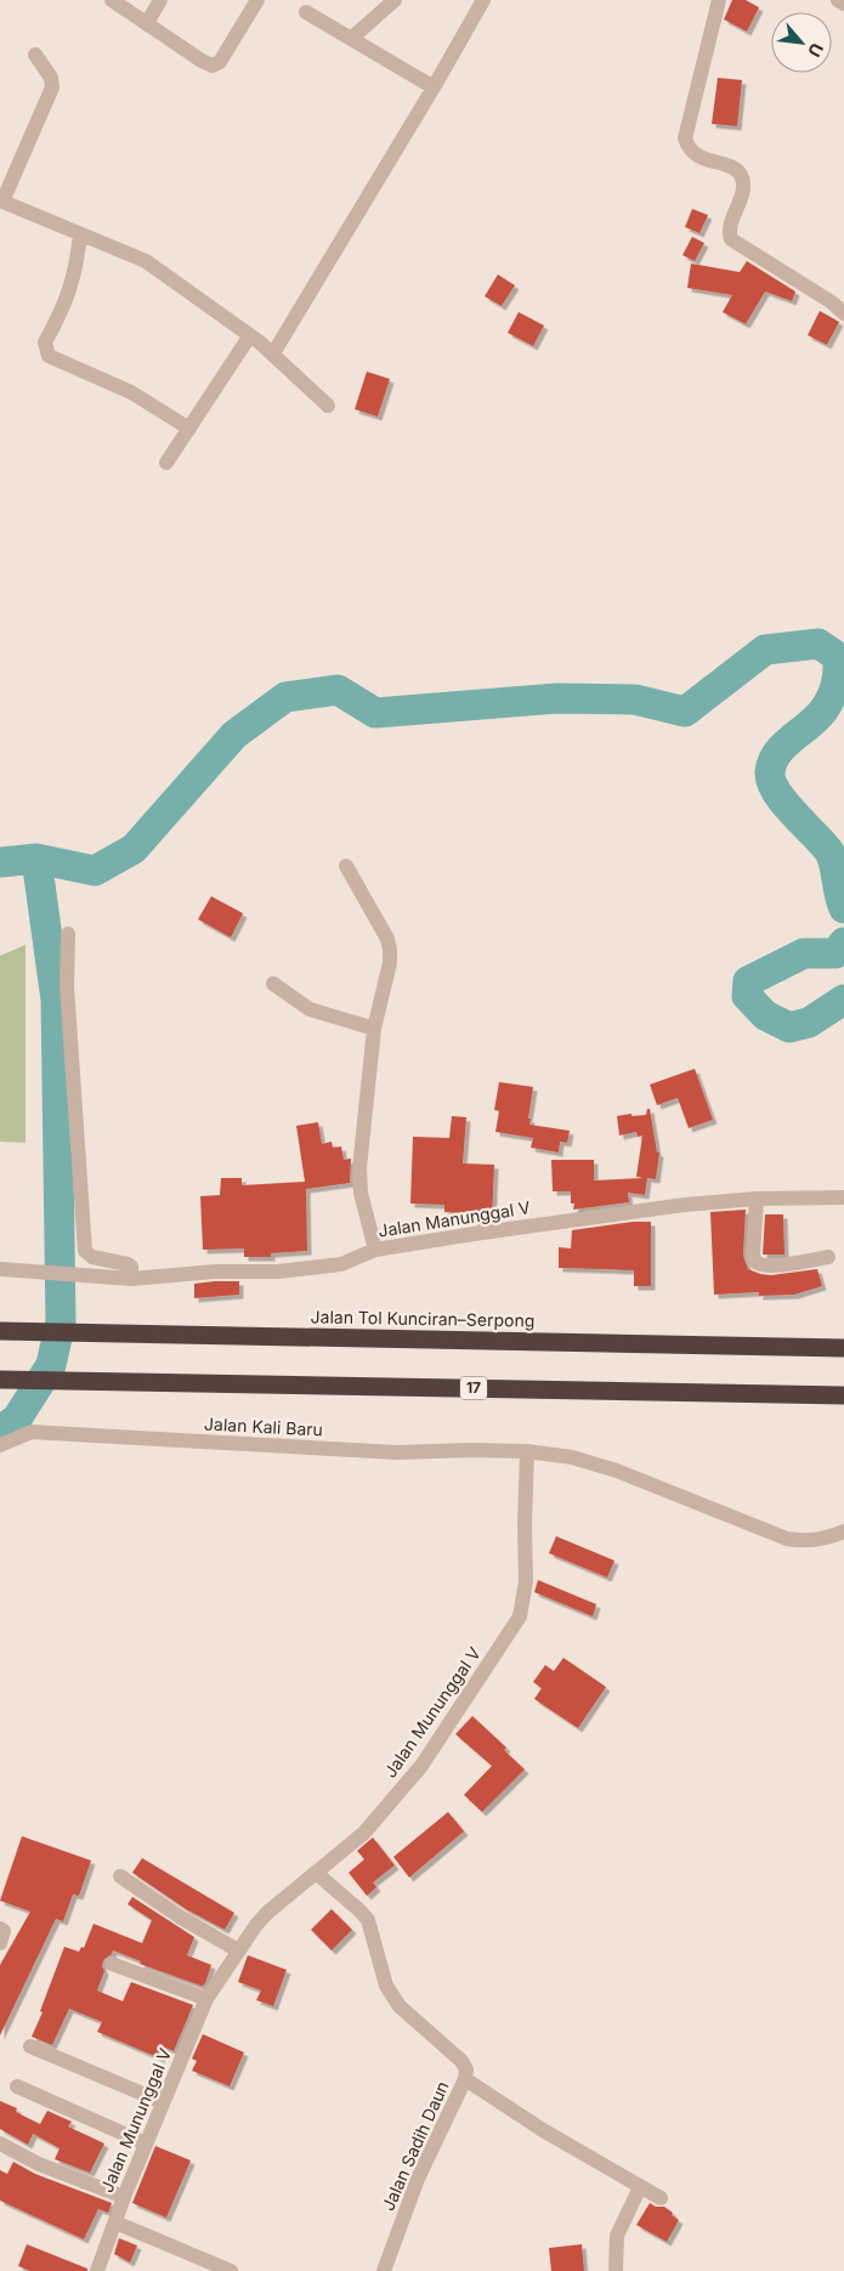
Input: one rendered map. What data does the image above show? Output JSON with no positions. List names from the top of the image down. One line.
{"streets":{"highway":["Jalan Tol Kunciran–Serpong","17"],"street":["Jalan Manunggal V","Jalan Kali Baru","Jalan Mununggal V","Jalan Sadih Daun"]},"crossings":[["Jalan Kali Baru","Jalan Mununggal V"],["Jalan Mununggal V","Jalan Sadih Daun"]],"north":"bottom right"}
